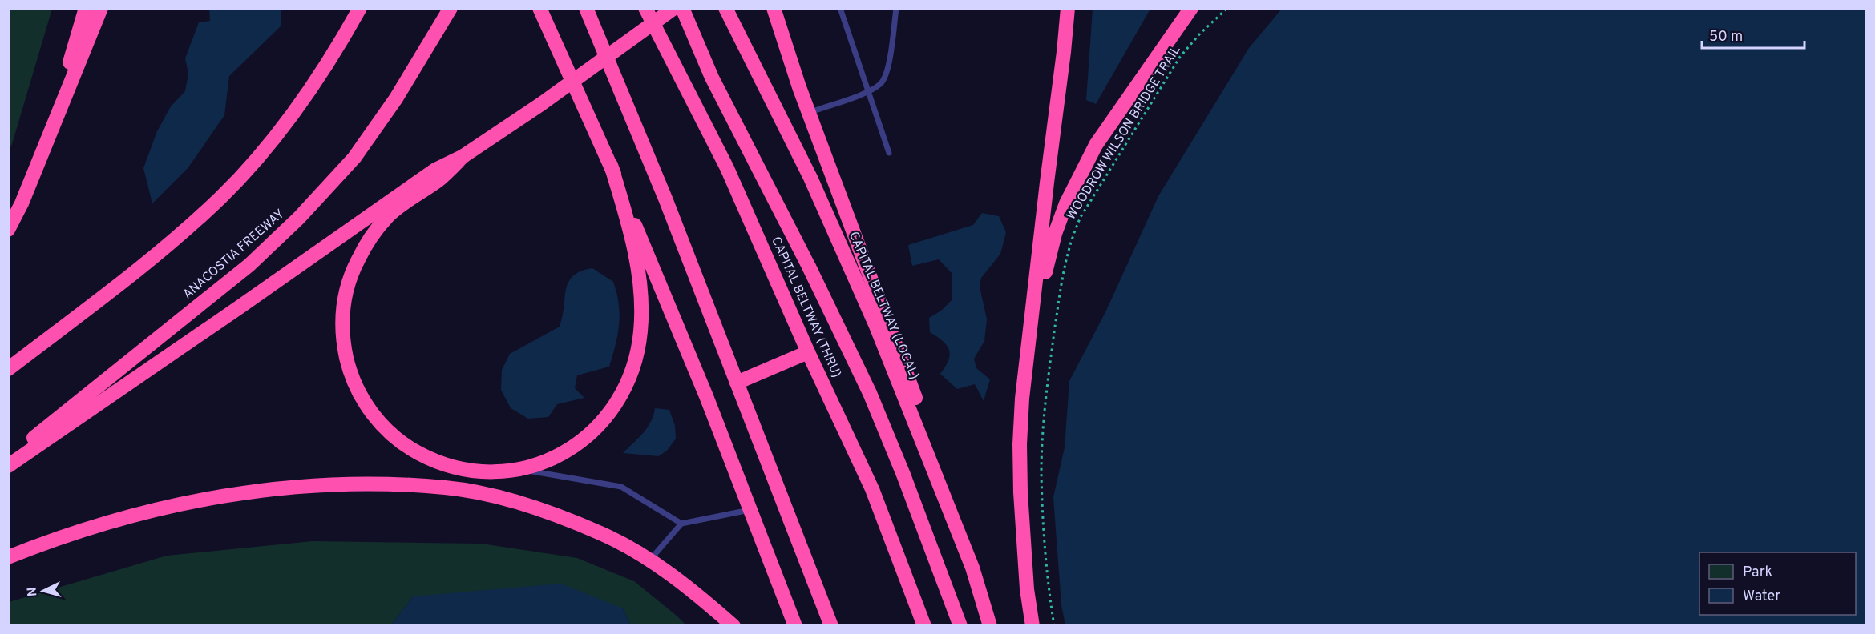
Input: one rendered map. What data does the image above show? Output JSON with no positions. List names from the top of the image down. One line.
{"streets":{"highway":["ANACOSTIA FREEWAY","CAPITAL BELTWAY (LOCAL)","CAPITAL BELTWAY (THRU)"],"path":["WOODROW WILSON BRIDGE TRAIL"]},"legend":["Park","Water"],"scale_bar":"50 m","north":"left"}
